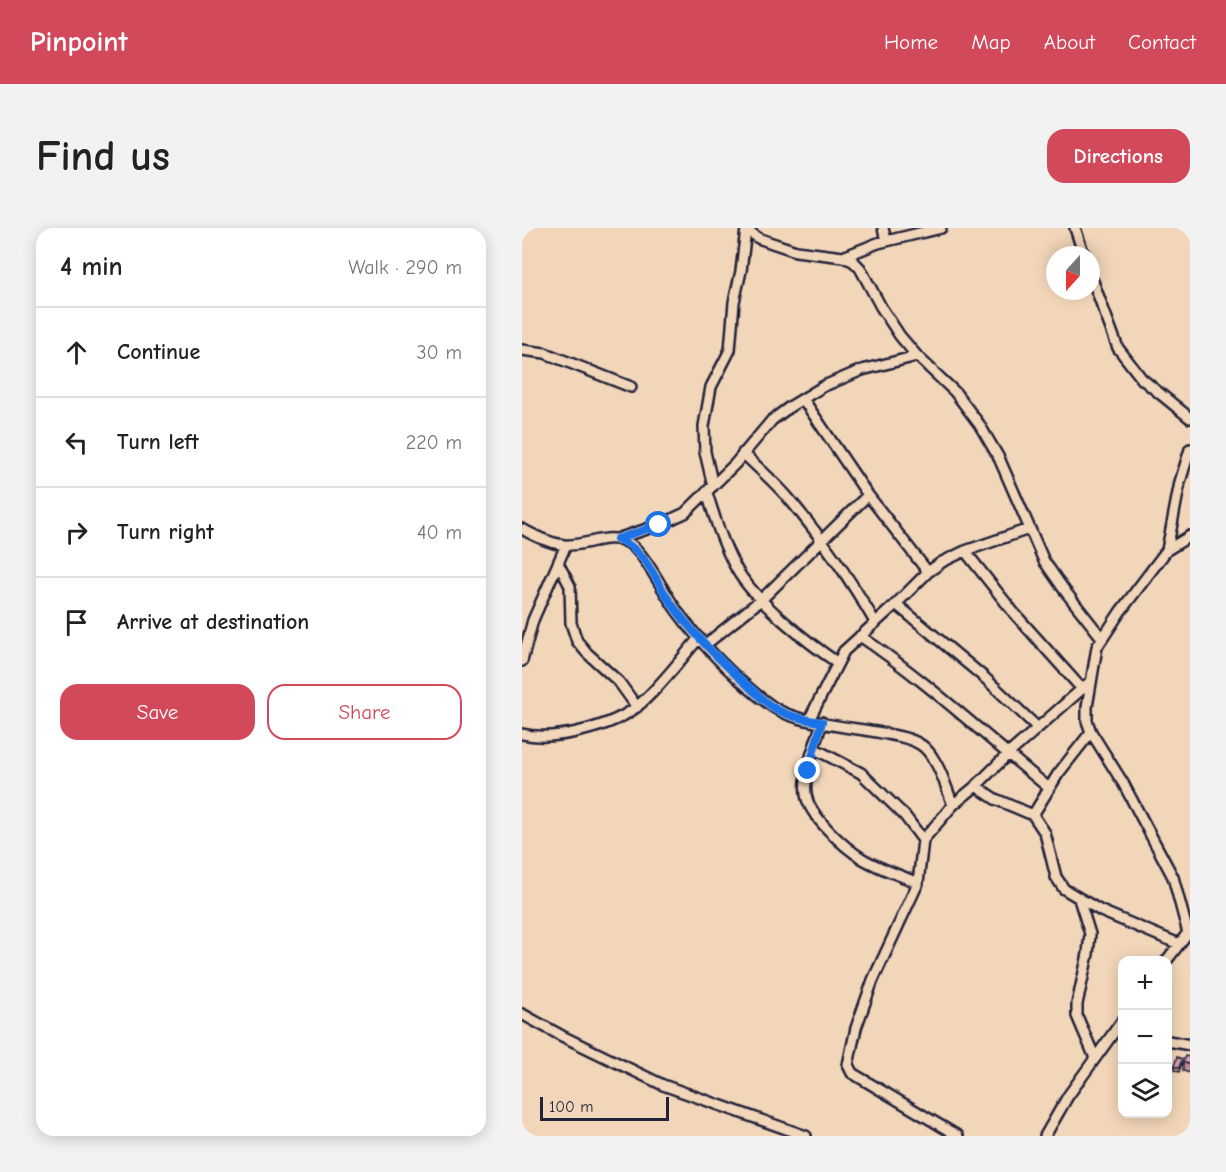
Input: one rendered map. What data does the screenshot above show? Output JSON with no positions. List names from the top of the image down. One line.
{"scale_bar":"100 m","north":"bottom","page":{"header":"Pinpoint","nav":["Home","Map","About","Contact"],"buttons":["Directions",["Save","Share"]],"title":"Find us","heading":["4 min","Walk · 290 m"],"list":[["Continue","30 m"],["Turn left","220 m"],["Turn right","40 m"],"Arrive at destination"],"map_buttons":["+","−"],"scale":"100 m"}}
